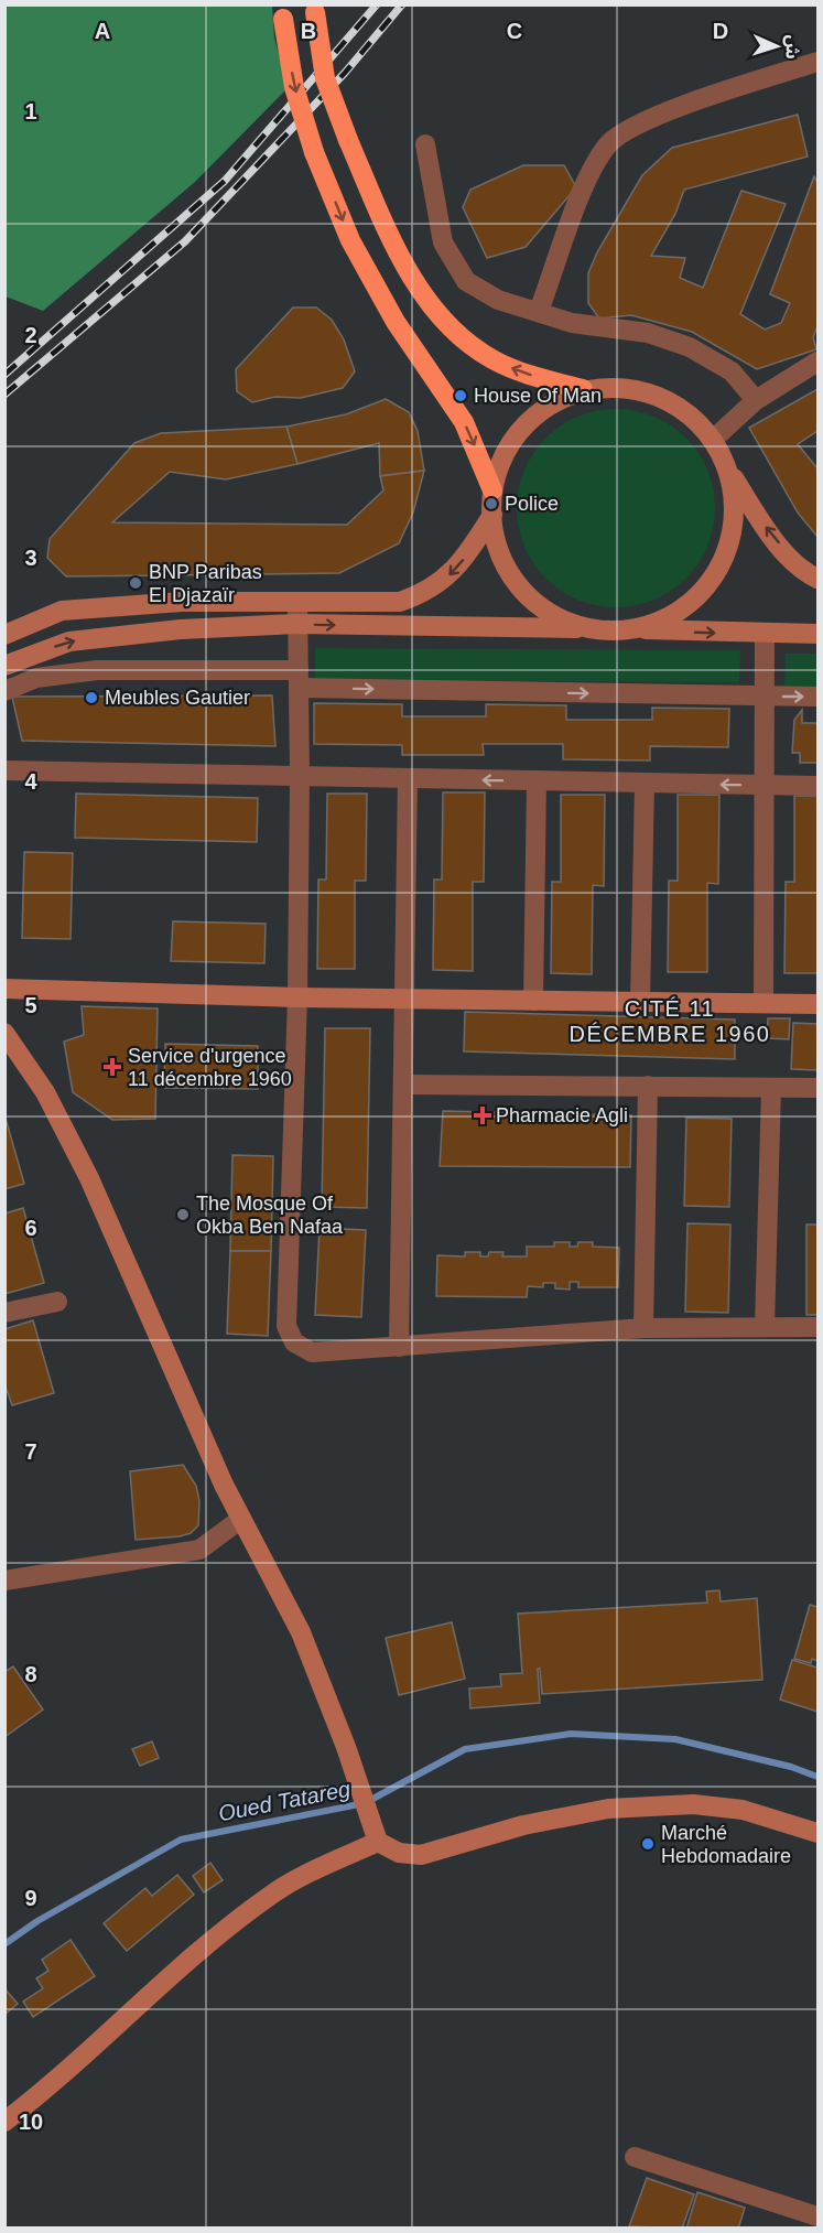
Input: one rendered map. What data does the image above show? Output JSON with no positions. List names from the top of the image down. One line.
{"districts":["CITÉ 11 DÉCEMBRE 1960"],"water":["Oued Tatareg"],"places":{"other":["House Of Man","Police","BNP Paribas El Djazaïr","Meubles Gautier","The Mosque Of Okba Ben Nafaa","Marché Hebdomadaire"],"health":["Service d'urgence 11 décembre 1960","Pharmacie Agli"]},"north":"right","grid":{"columns":["A","B","C","D"],"rows":["1","2","3","4","5","6","7","8","9","10"]}}
